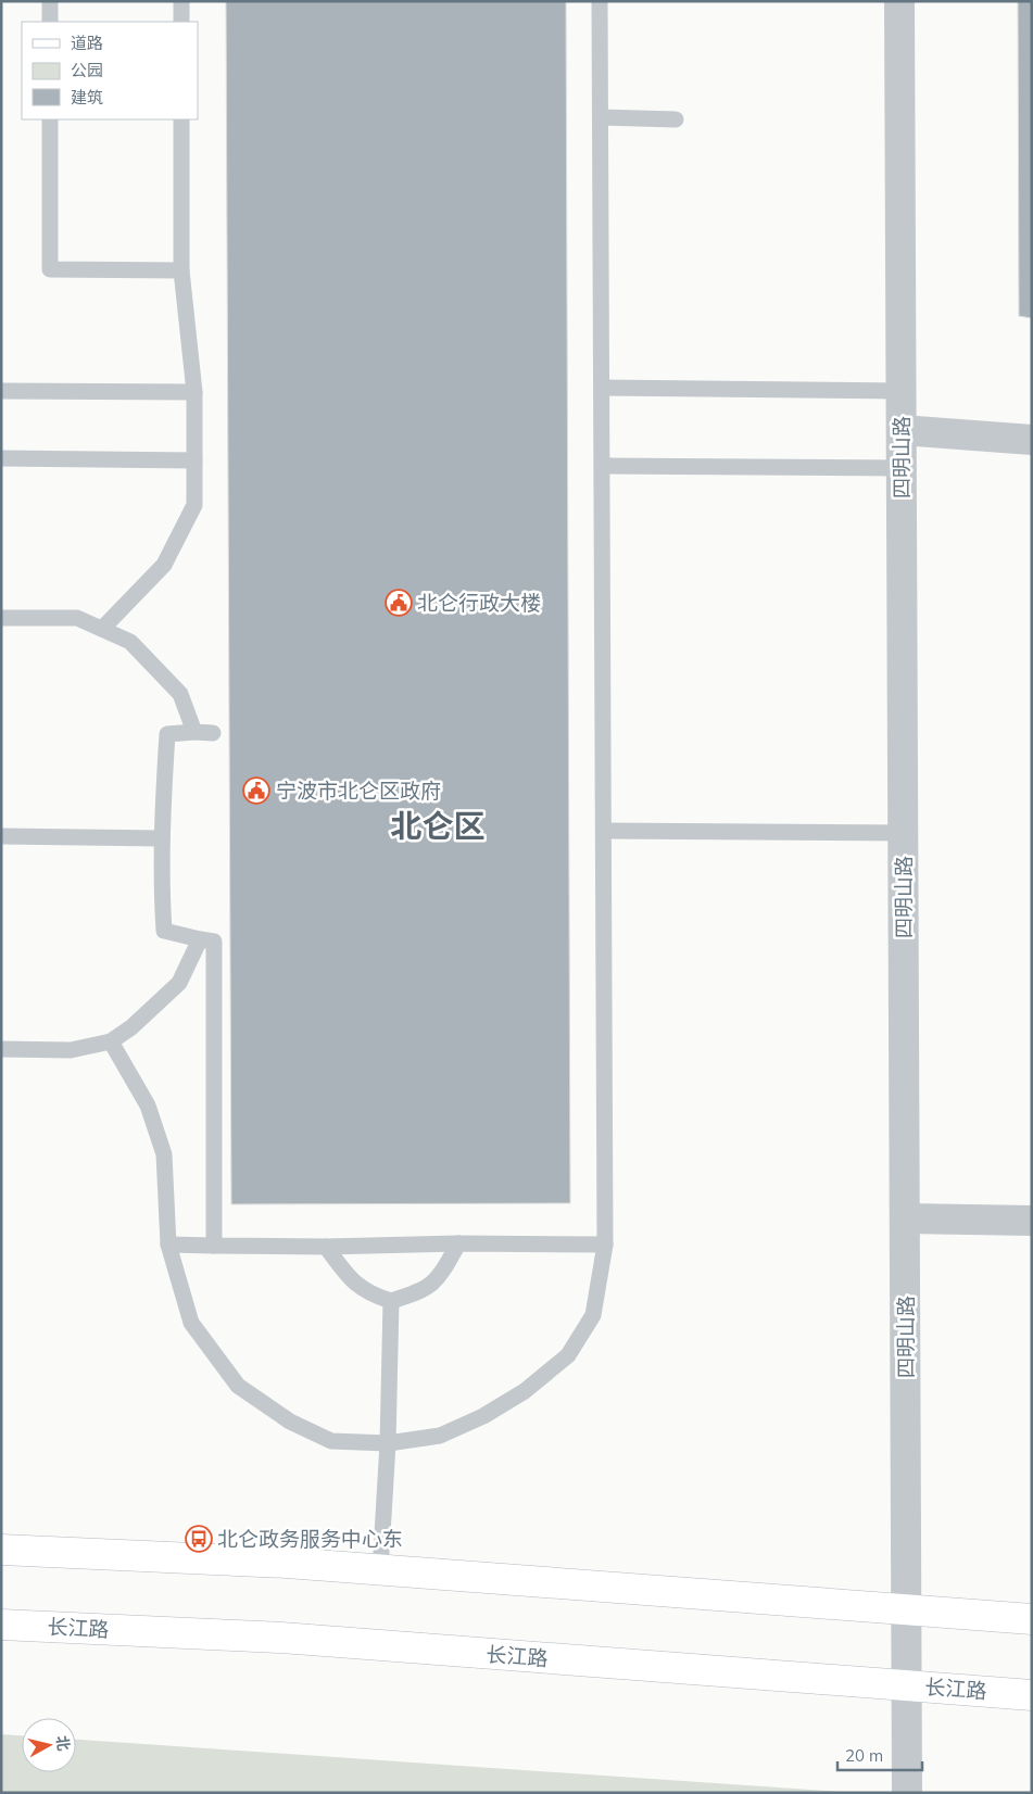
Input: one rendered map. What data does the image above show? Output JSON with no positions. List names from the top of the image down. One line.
{"streets":{"main road":["长江路"],"street":["四明山路"]},"crossings":[["四明山路","长江路"]],"districts":["北仑区"],"places":{"public building":["北仑行政大楼","宁波市北仑区政府"],"bus stop":["北仑政务服务中心东"]},"legend":["道路","公园","建筑"],"scale_bar":"20 m","north":"right"}
